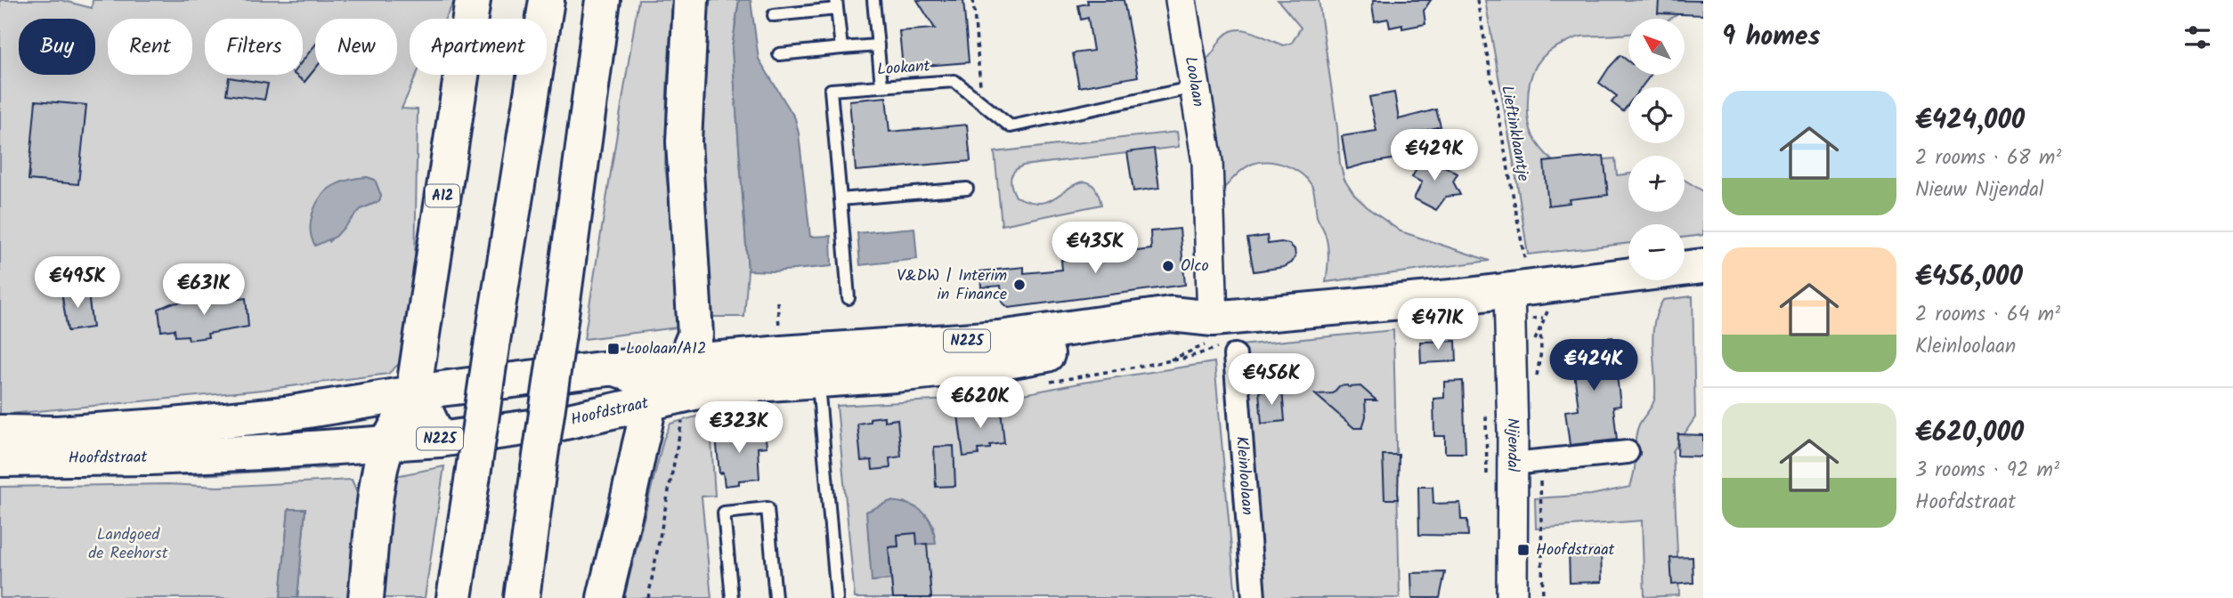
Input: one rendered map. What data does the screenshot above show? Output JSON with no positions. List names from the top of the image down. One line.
{"streets":{"main road":["A12","N225","Hoofdstraat"],"street":["Loolaan","Nijendal","Kleinloolaan"],"lane":["Lookant"],"path":["Lieftinklaantje"]},"crossings":[["Lookant","Loolaan"],["Loolaan","Hoofdstraat"],["Loolaan","Kleinloolaan"],["Lieftinklaantje","Hoofdstraat"],["Lieftinklaantje","Nijendal"],["A12","Hoofdstraat"],["Hoofdstraat","Nijendal"],["Hoofdstraat","Kleinloolaan"]],"parks":["Landgoed de Reehorst"],"places":{"other":["Olco","V&DW | Interim in Finance"],"transit":["Loolaan/A12","Hoofdstraat"]},"north":"top left","page":{"heading":"9 homes","map_buttons":["+","−"],"chip":["Buy","Rent","Filters","New","Apartment"],"list":[{"name":"€424,000","note":"2 rooms · 68 m² · Nieuw Nijendal"},{"name":"€456,000","note":"2 rooms · 64 m² · Kleinloolaan"},{"name":"€620,000","note":"3 rooms · 92 m² · Hoofdstraat"}],"price":["€429K","€435K","€495K","€631K","€471K","€424K","€456K","€620K","€323K"]}}
